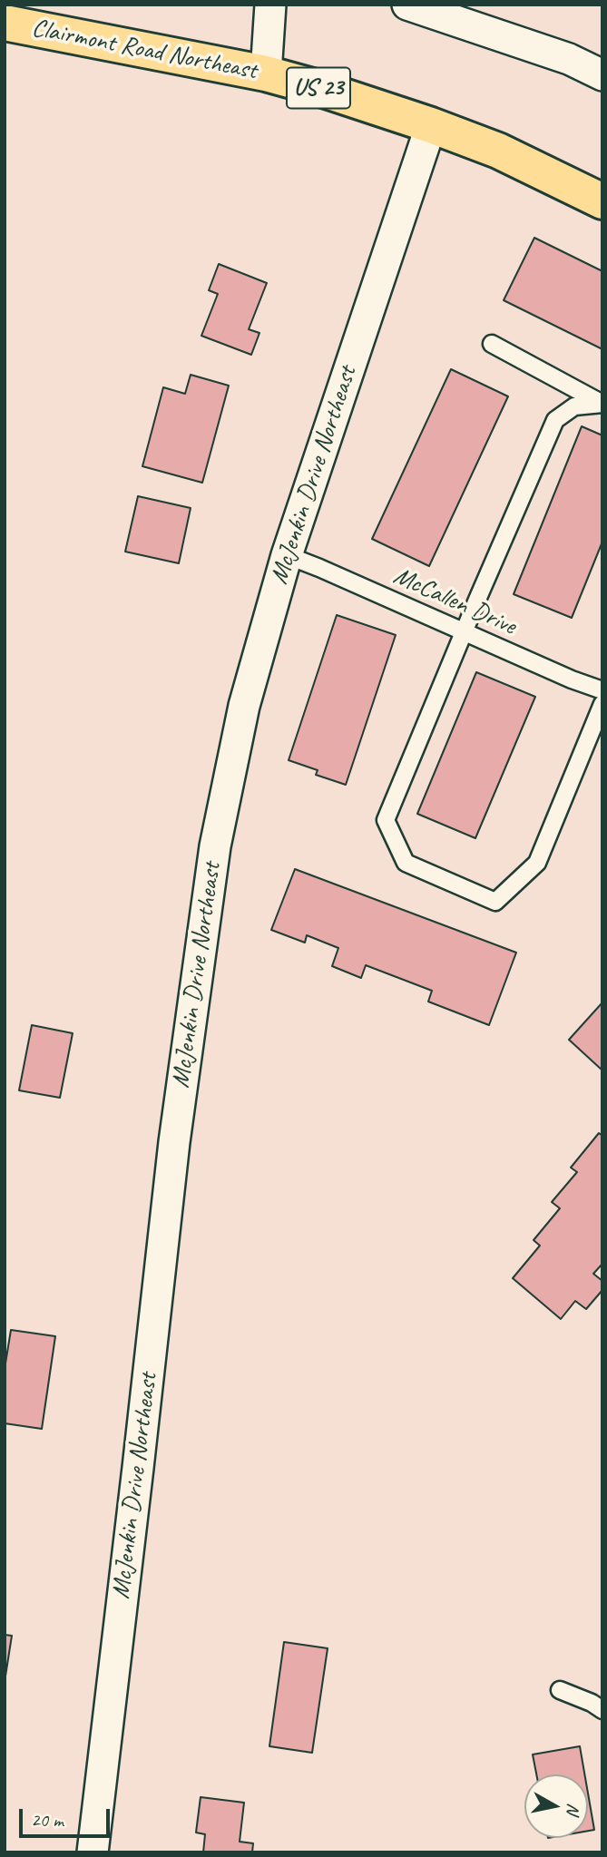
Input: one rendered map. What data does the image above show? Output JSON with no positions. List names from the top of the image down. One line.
{"streets":{"main road":["Clairmont Road Northeast","US 23"],"street":["McJenkin Drive Northeast"],"lane":["McCallen Drive"]},"crossings":[["Clairmont Road Northeast","McJenkin Drive Northeast"],["McJenkin Drive Northeast","McCallen Drive"]],"scale_bar":"20 m","north":"right"}
